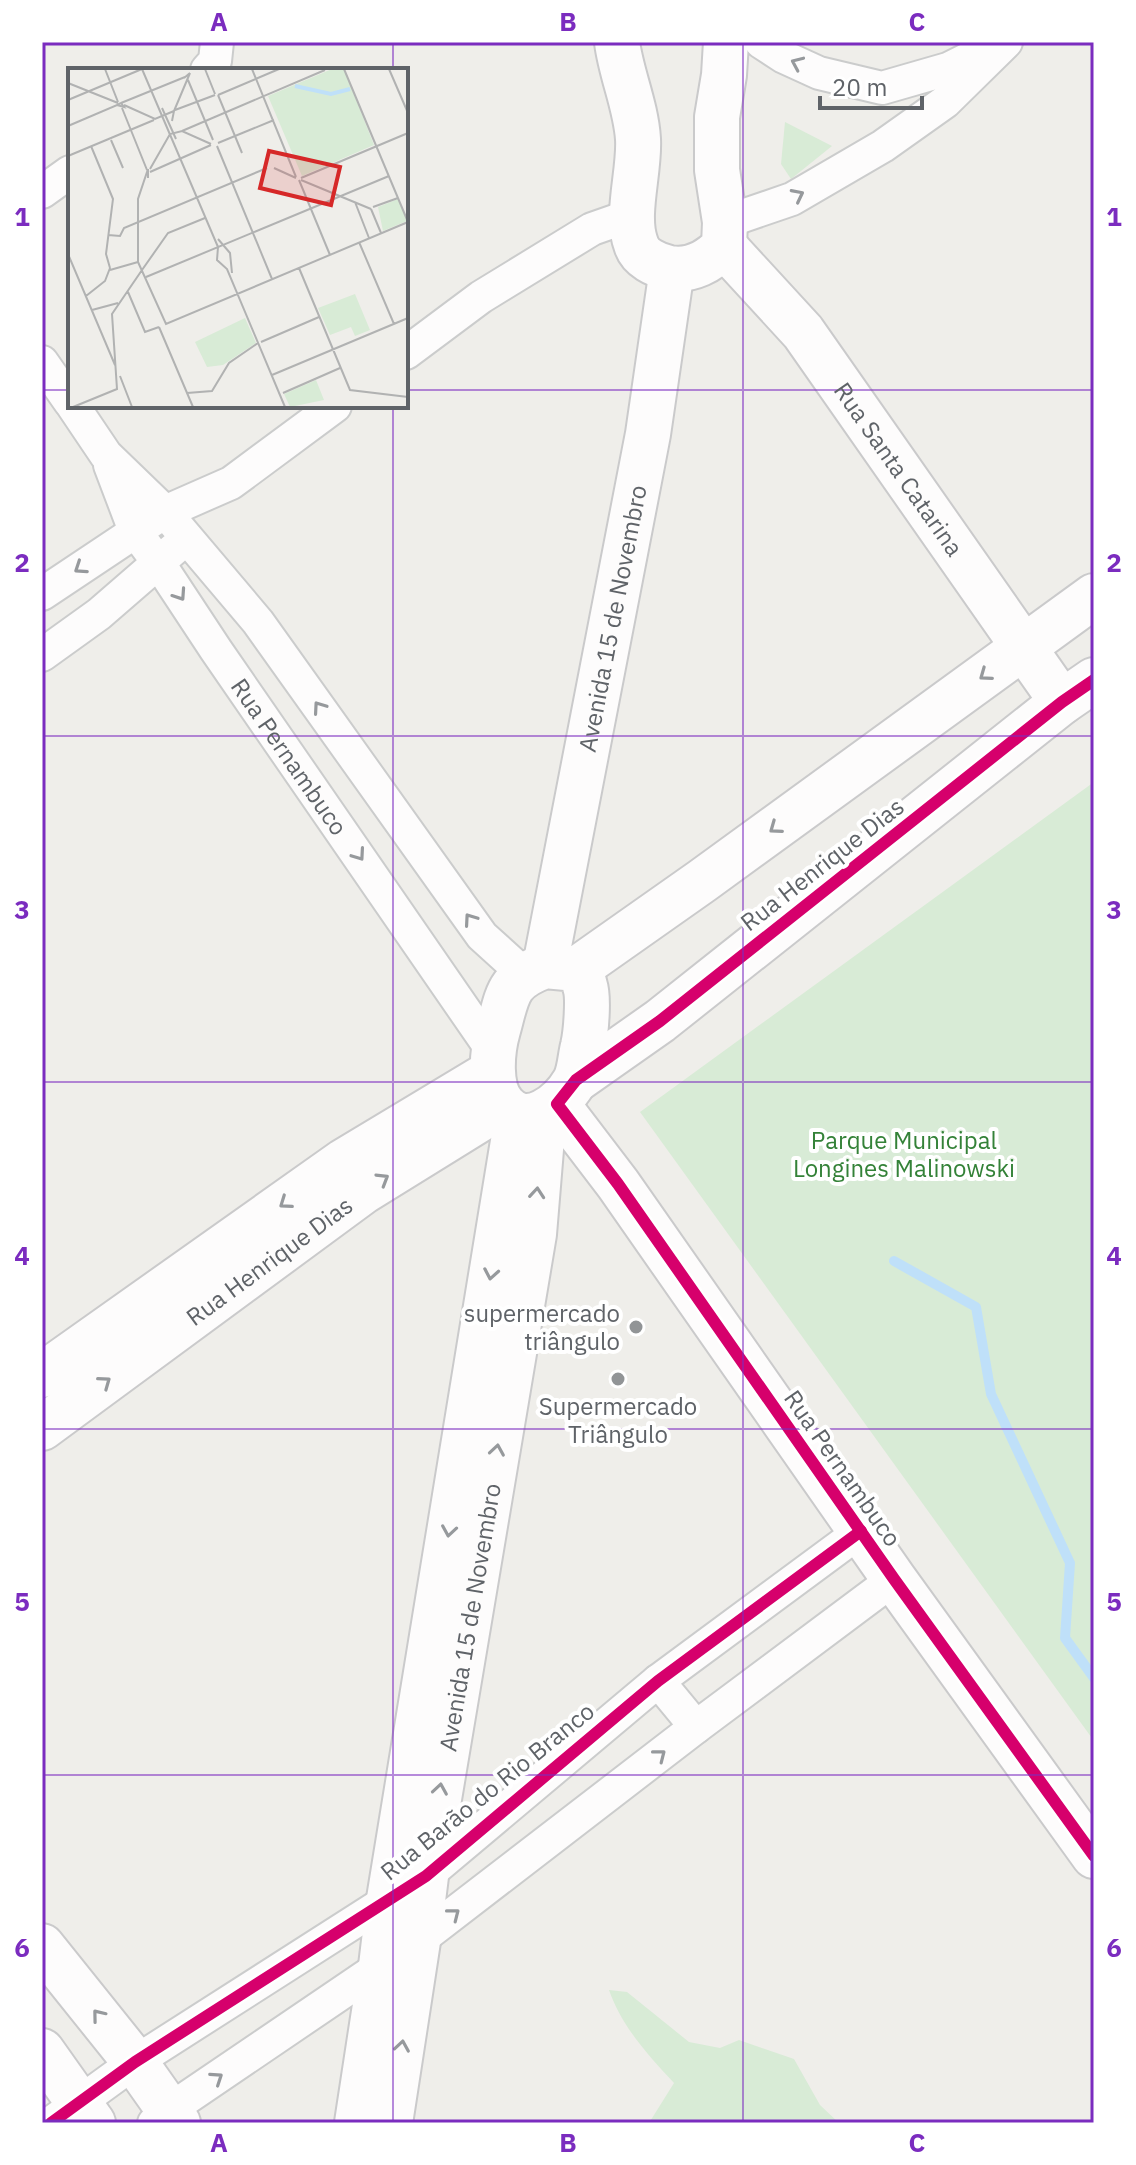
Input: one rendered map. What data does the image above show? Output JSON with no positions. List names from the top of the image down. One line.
{"streets":{"main road":["Rua Santa Catarina","Avenida 15 de Novembro","Rua Pernambuco","Rua Henrique Dias"],"street":["Rua Barão do Rio Branco"]},"crossings":[["Rua Santa Catarina","Rua Henrique Dias"],["Avenida 15 de Novembro","Rua Pernambuco"],["Avenida 15 de Novembro","Rua Henrique Dias"],["Avenida 15 de Novembro","Rua Barão do Rio Branco"],["Rua Pernambuco","Rua Henrique Dias"],["Rua Pernambuco","Rua Barão do Rio Branco"]],"parks":["Parque Municipal Longines Malinowski"],"places":["supermercado triângulo","Supermercado Triângulo"],"scale_bar":"20 m","grid":{"columns":["A","B","C"],"rows":["1","2","3","4","5","6"]}}
